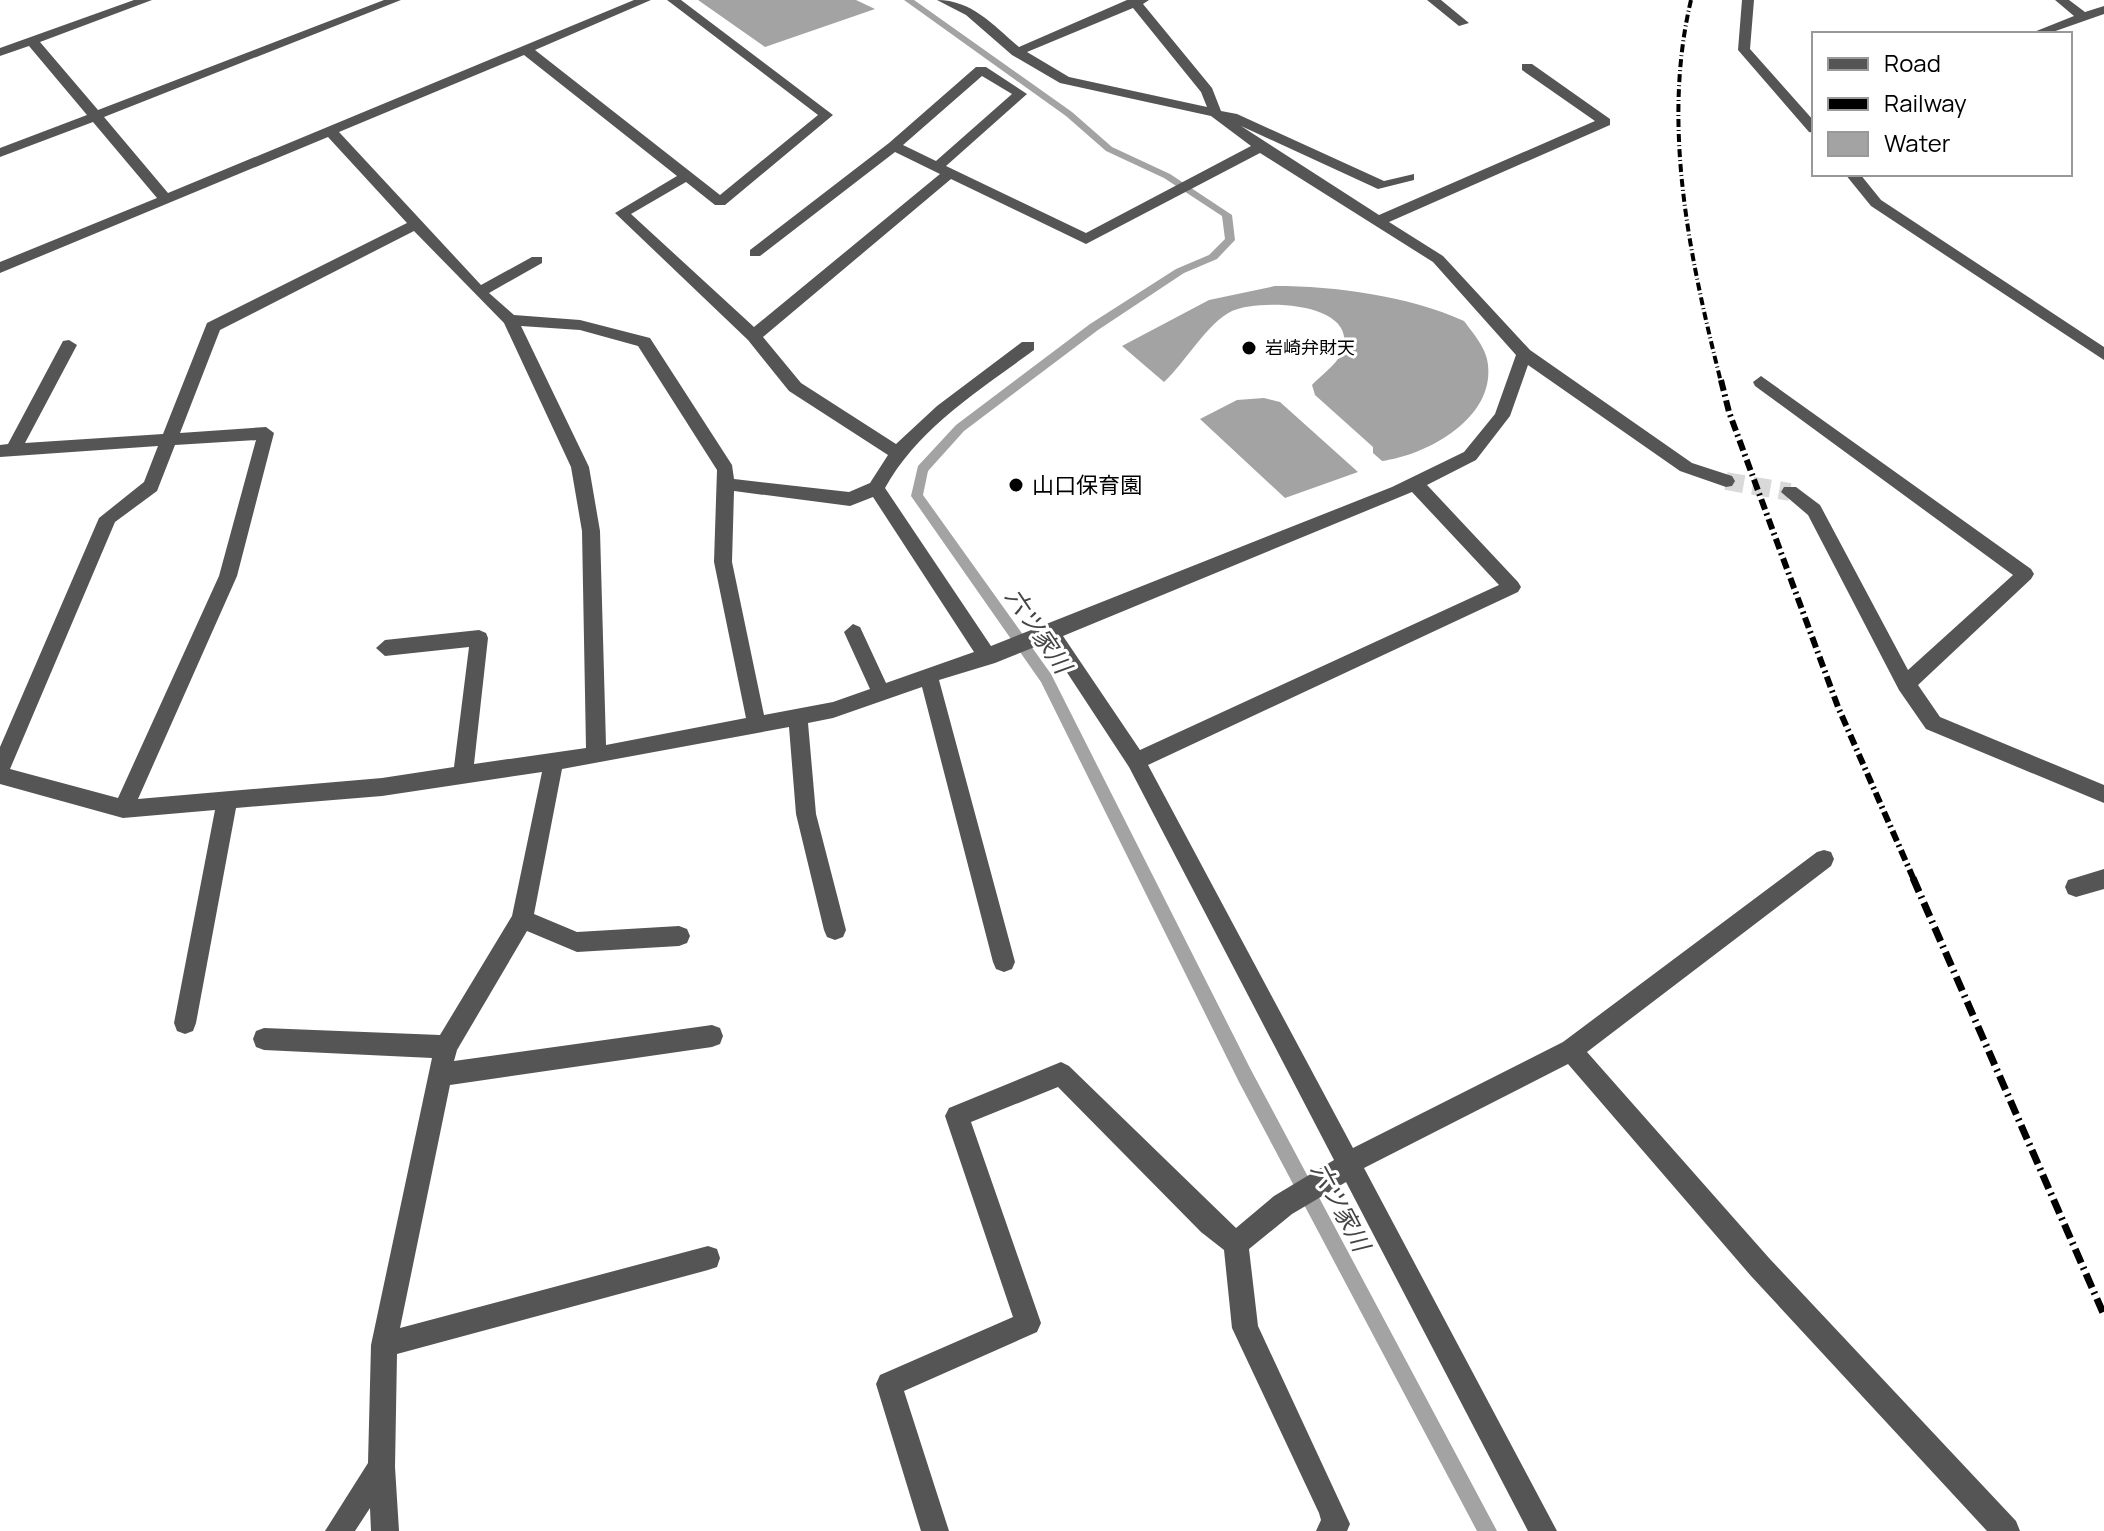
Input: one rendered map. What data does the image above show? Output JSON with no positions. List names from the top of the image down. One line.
{"water":["六ツ家川"],"places":["岩崎弁財天","山口保育園"],"legend":["Road","Railway","Water"]}
